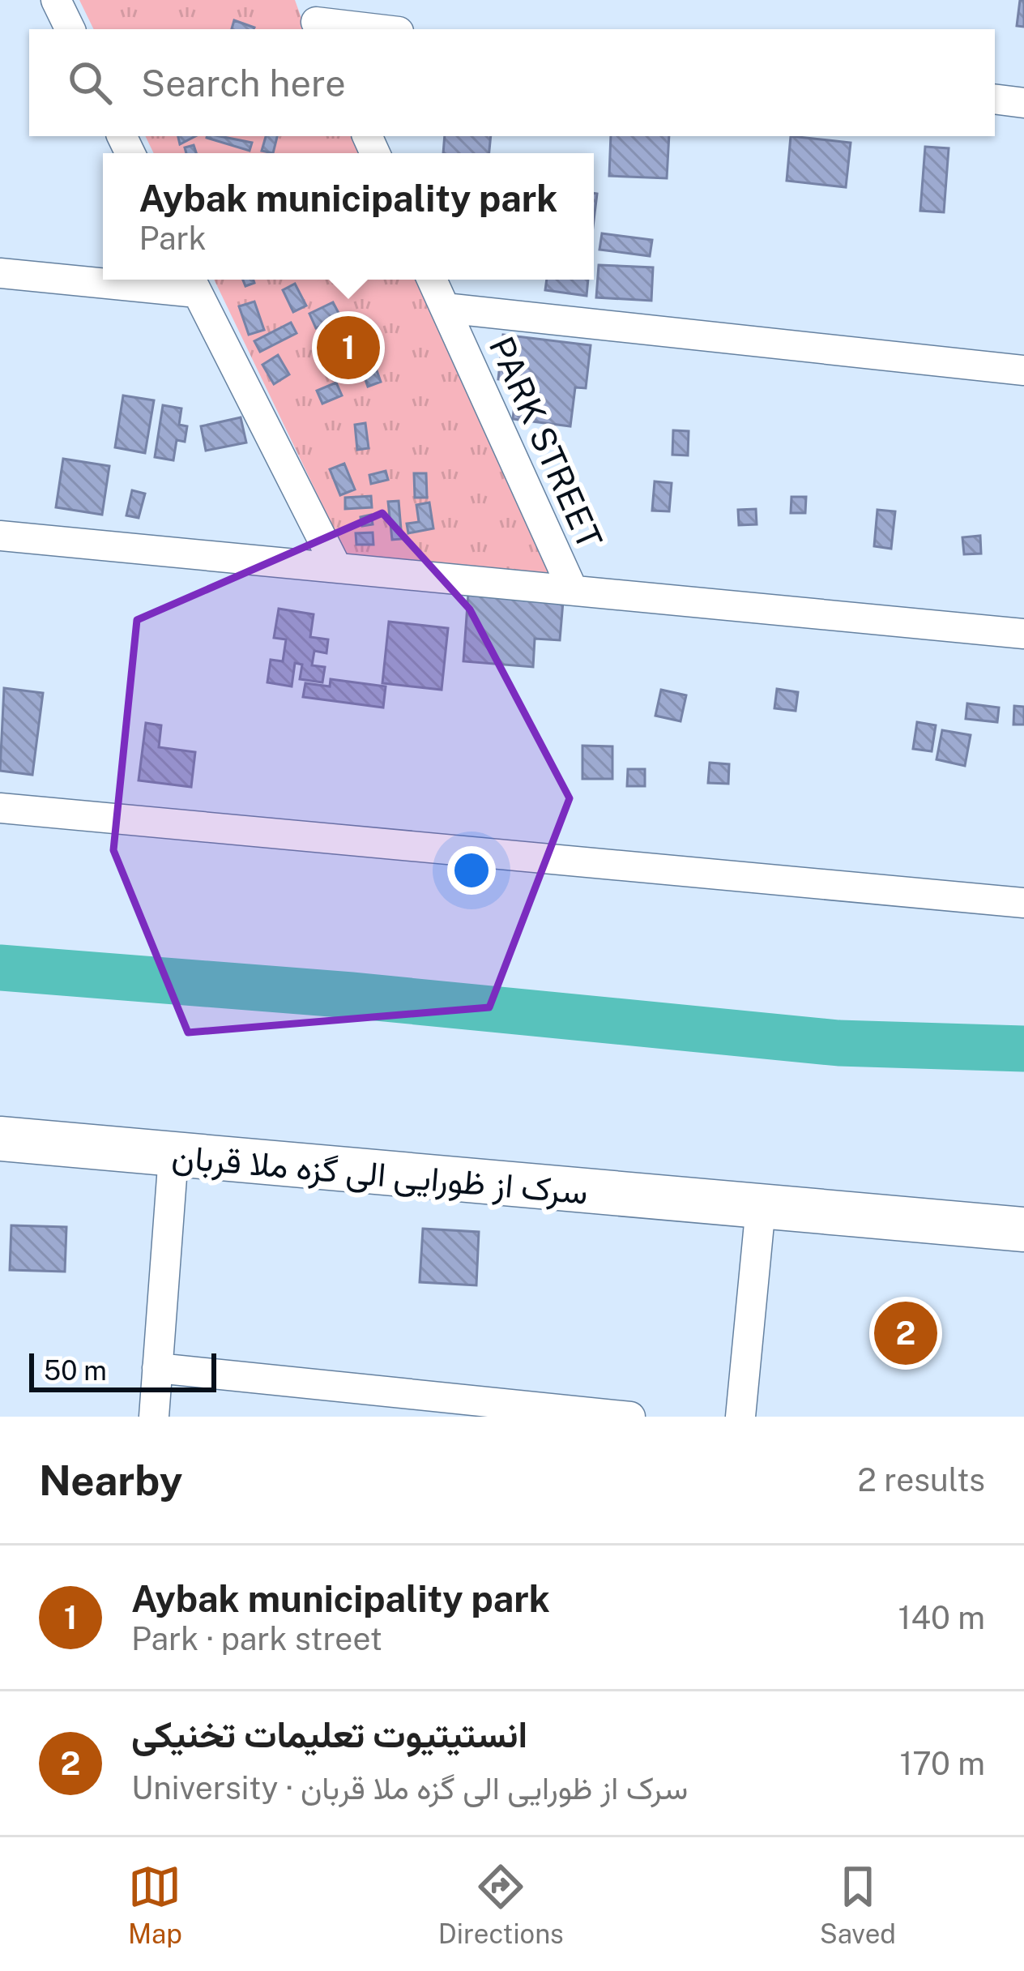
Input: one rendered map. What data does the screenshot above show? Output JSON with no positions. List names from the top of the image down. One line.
{"streets":{"street":["PARK STREET","سرک از ظورایی الی گزه ملا قربان"]},"scale_bar":"50 m","page":{"search":"Search here","popup":["Aybak municipality park","Park"],"pins":["1","2"],"scale":"50 m","heading":["Nearby","2 results"],"list":[{"mark":"1","name":"Aybak municipality park","note":"Park · park street","value":"140 m"},{"mark":"2","name":"انستیتیوت تعلیمات تخنیکی","note":"University · سرک از ظورایی الی گزه ملا قربان","value":"170 m"}],"nav":["Map","Directions","Saved"]}}
